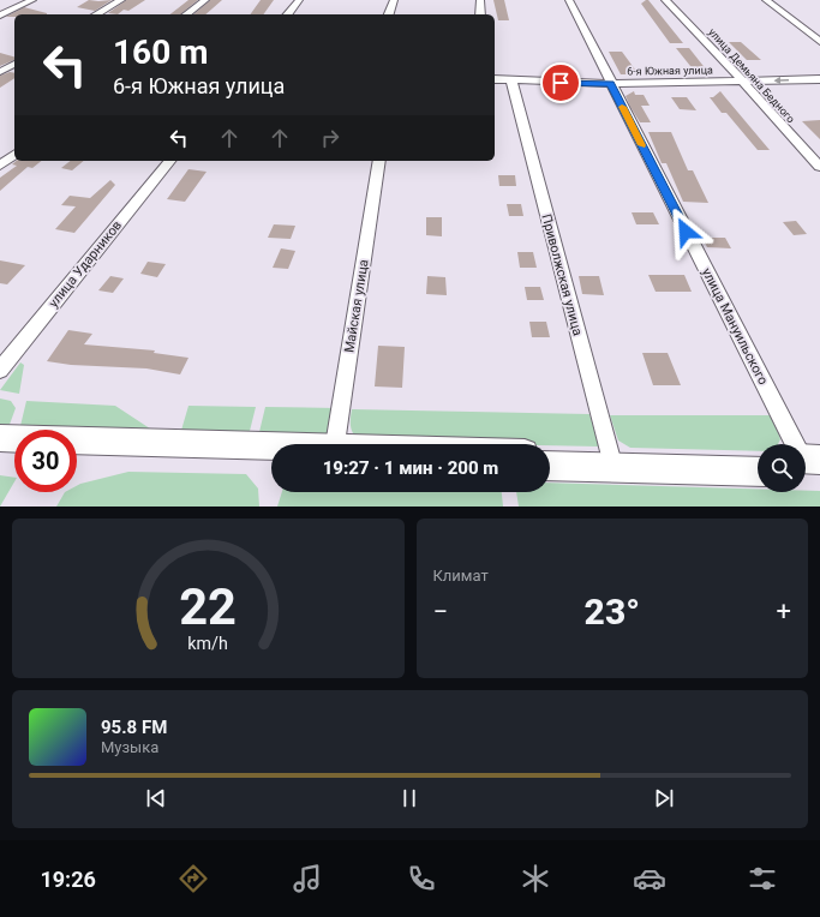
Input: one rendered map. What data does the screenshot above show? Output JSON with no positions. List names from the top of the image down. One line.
{"streets":{"street":["6-я Южная улица","улица Демьяна Бедного","улица Ударников","Приволжская улица","Майская улица","улица Мануильского"]},"crossings":[["6-я Южная улица","улица Демьяна Бедного"],["6-я Южная улица","Приволжская улица"],["6-я Южная улица","улица Мануильского"]],"page":{"turn":["160 m","6-я Южная улица"],"limit":"30","trip":"19:27 · 1 мин · 200 m","tile":"Климат","heat":["−","23°","+"],"song":["95.8 FM","Музыка"],"tabs":"19:26","gauge":["22","km/h"]}}
